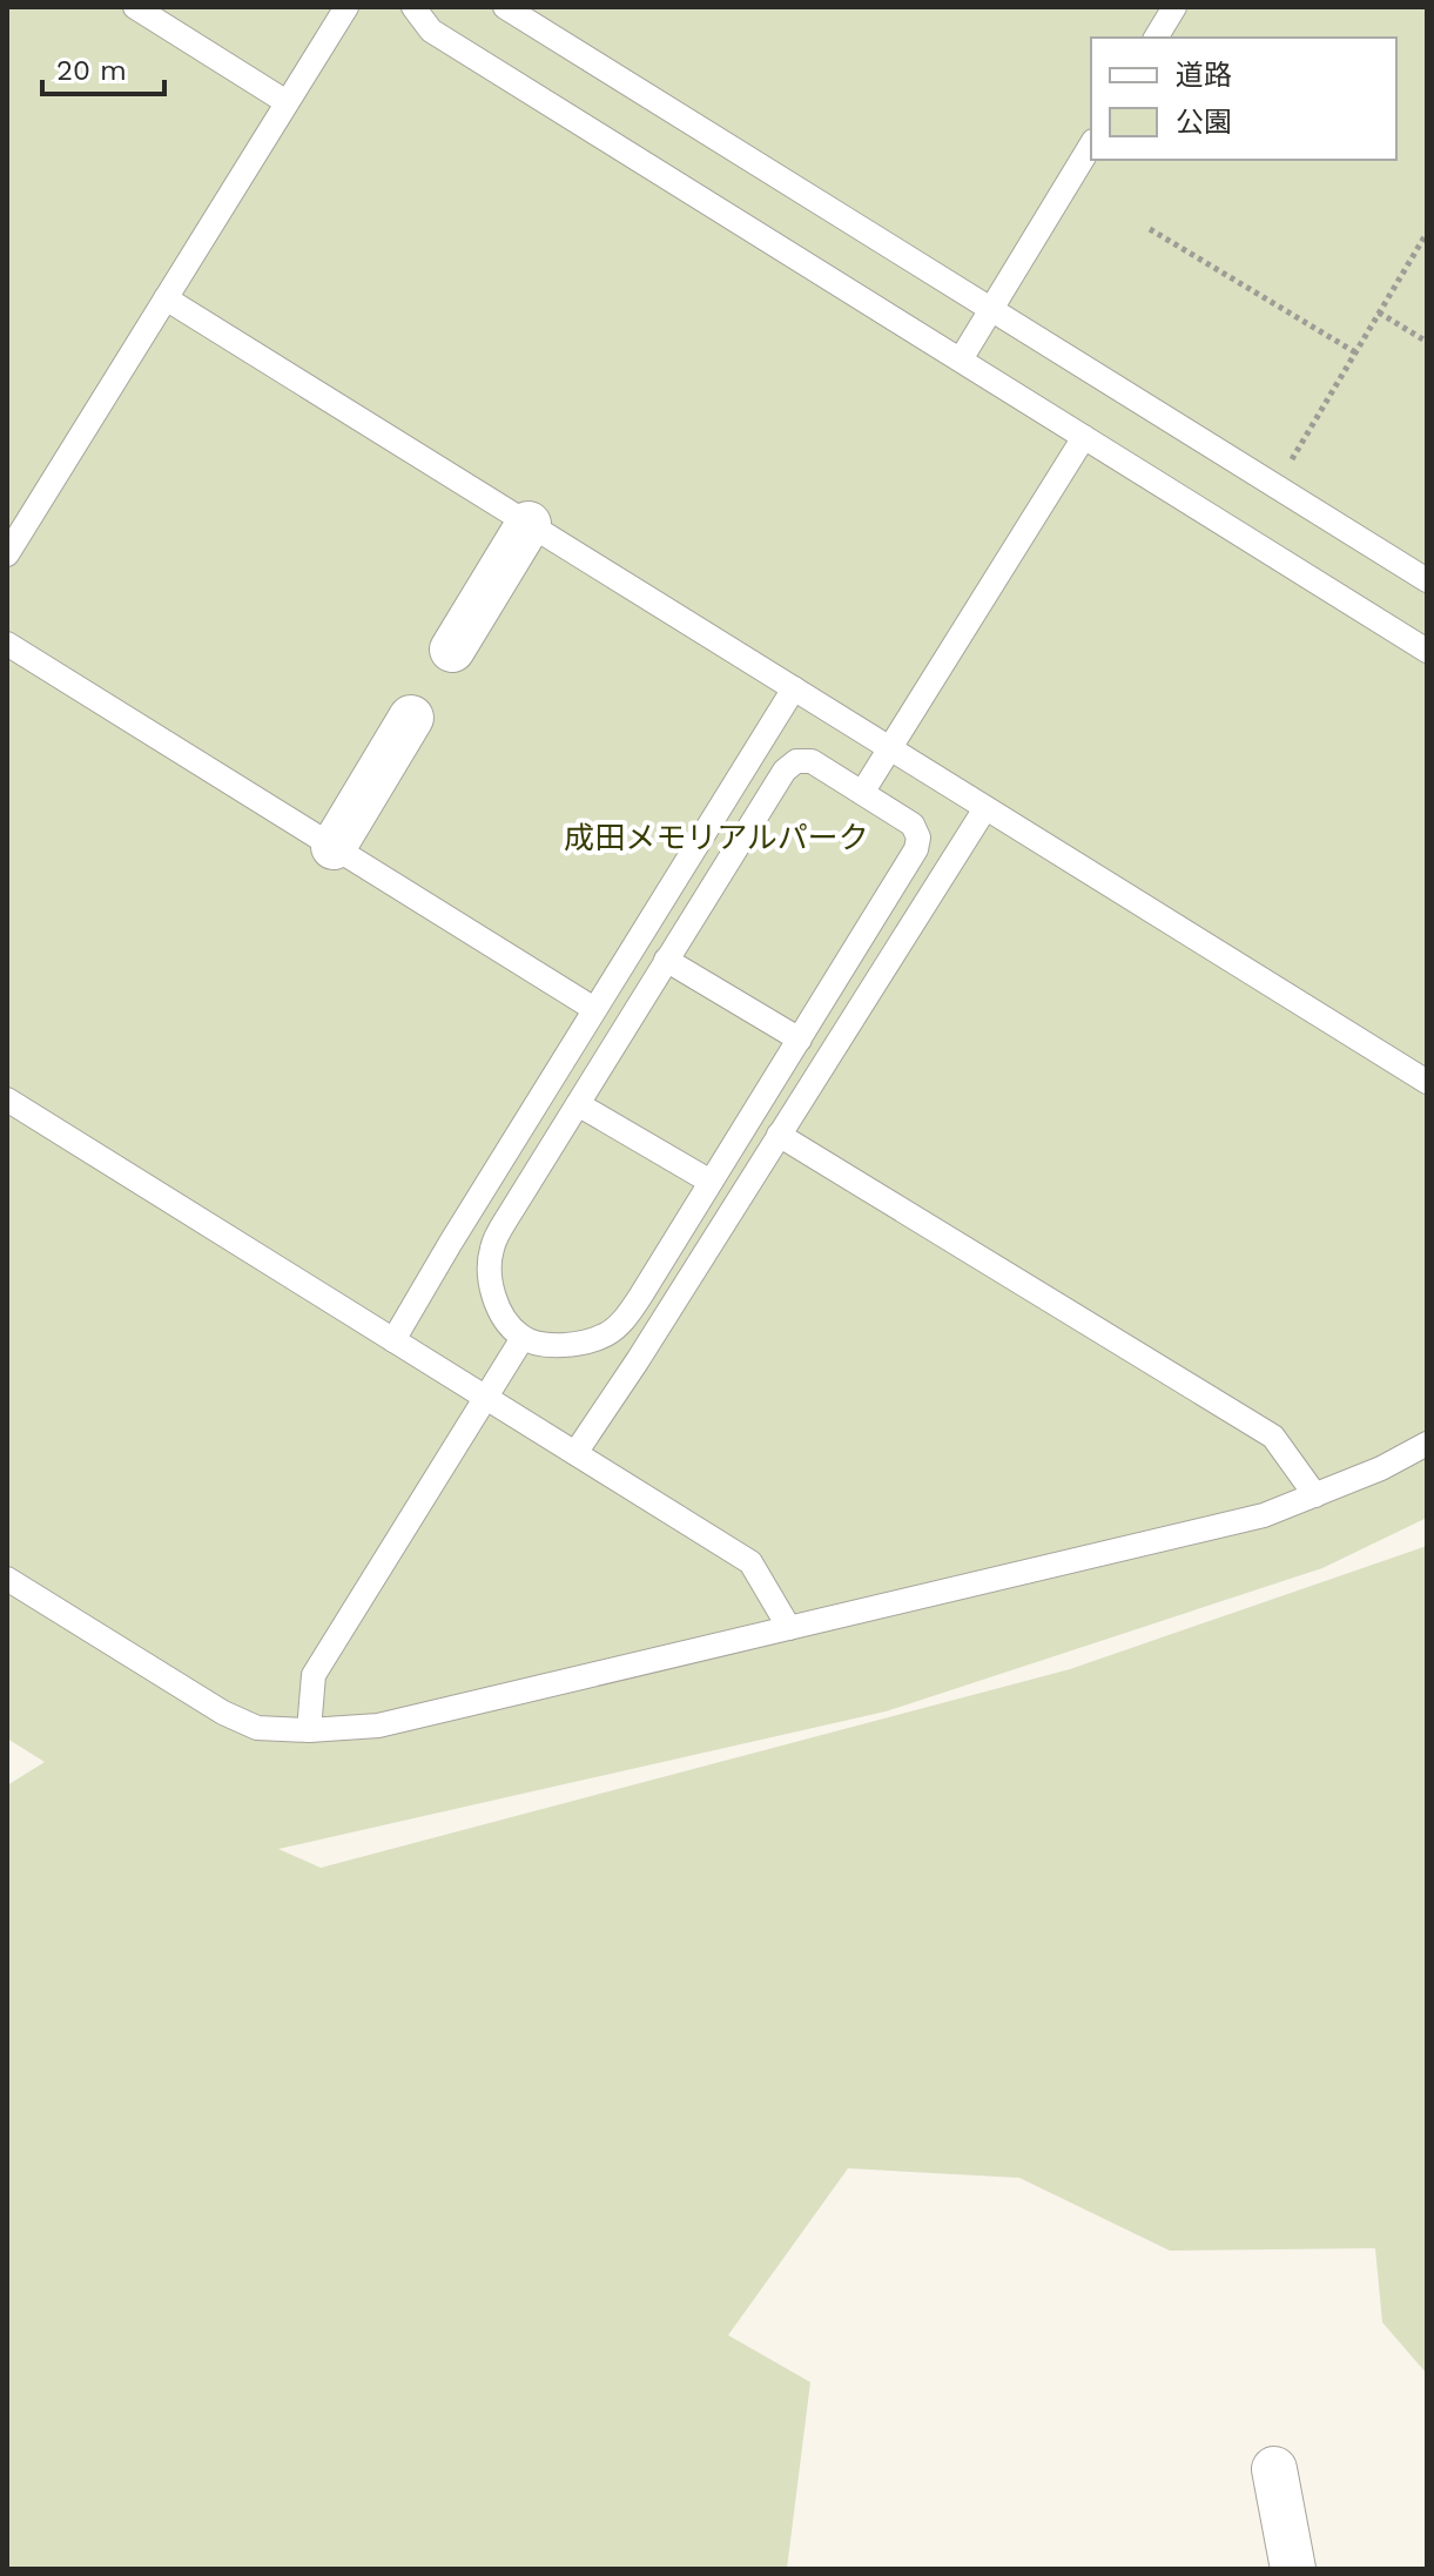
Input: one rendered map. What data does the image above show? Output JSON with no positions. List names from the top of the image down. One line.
{"parks":["成田メモリアルパーク"],"legend":["道路","公園"],"scale_bar":"20 m"}
